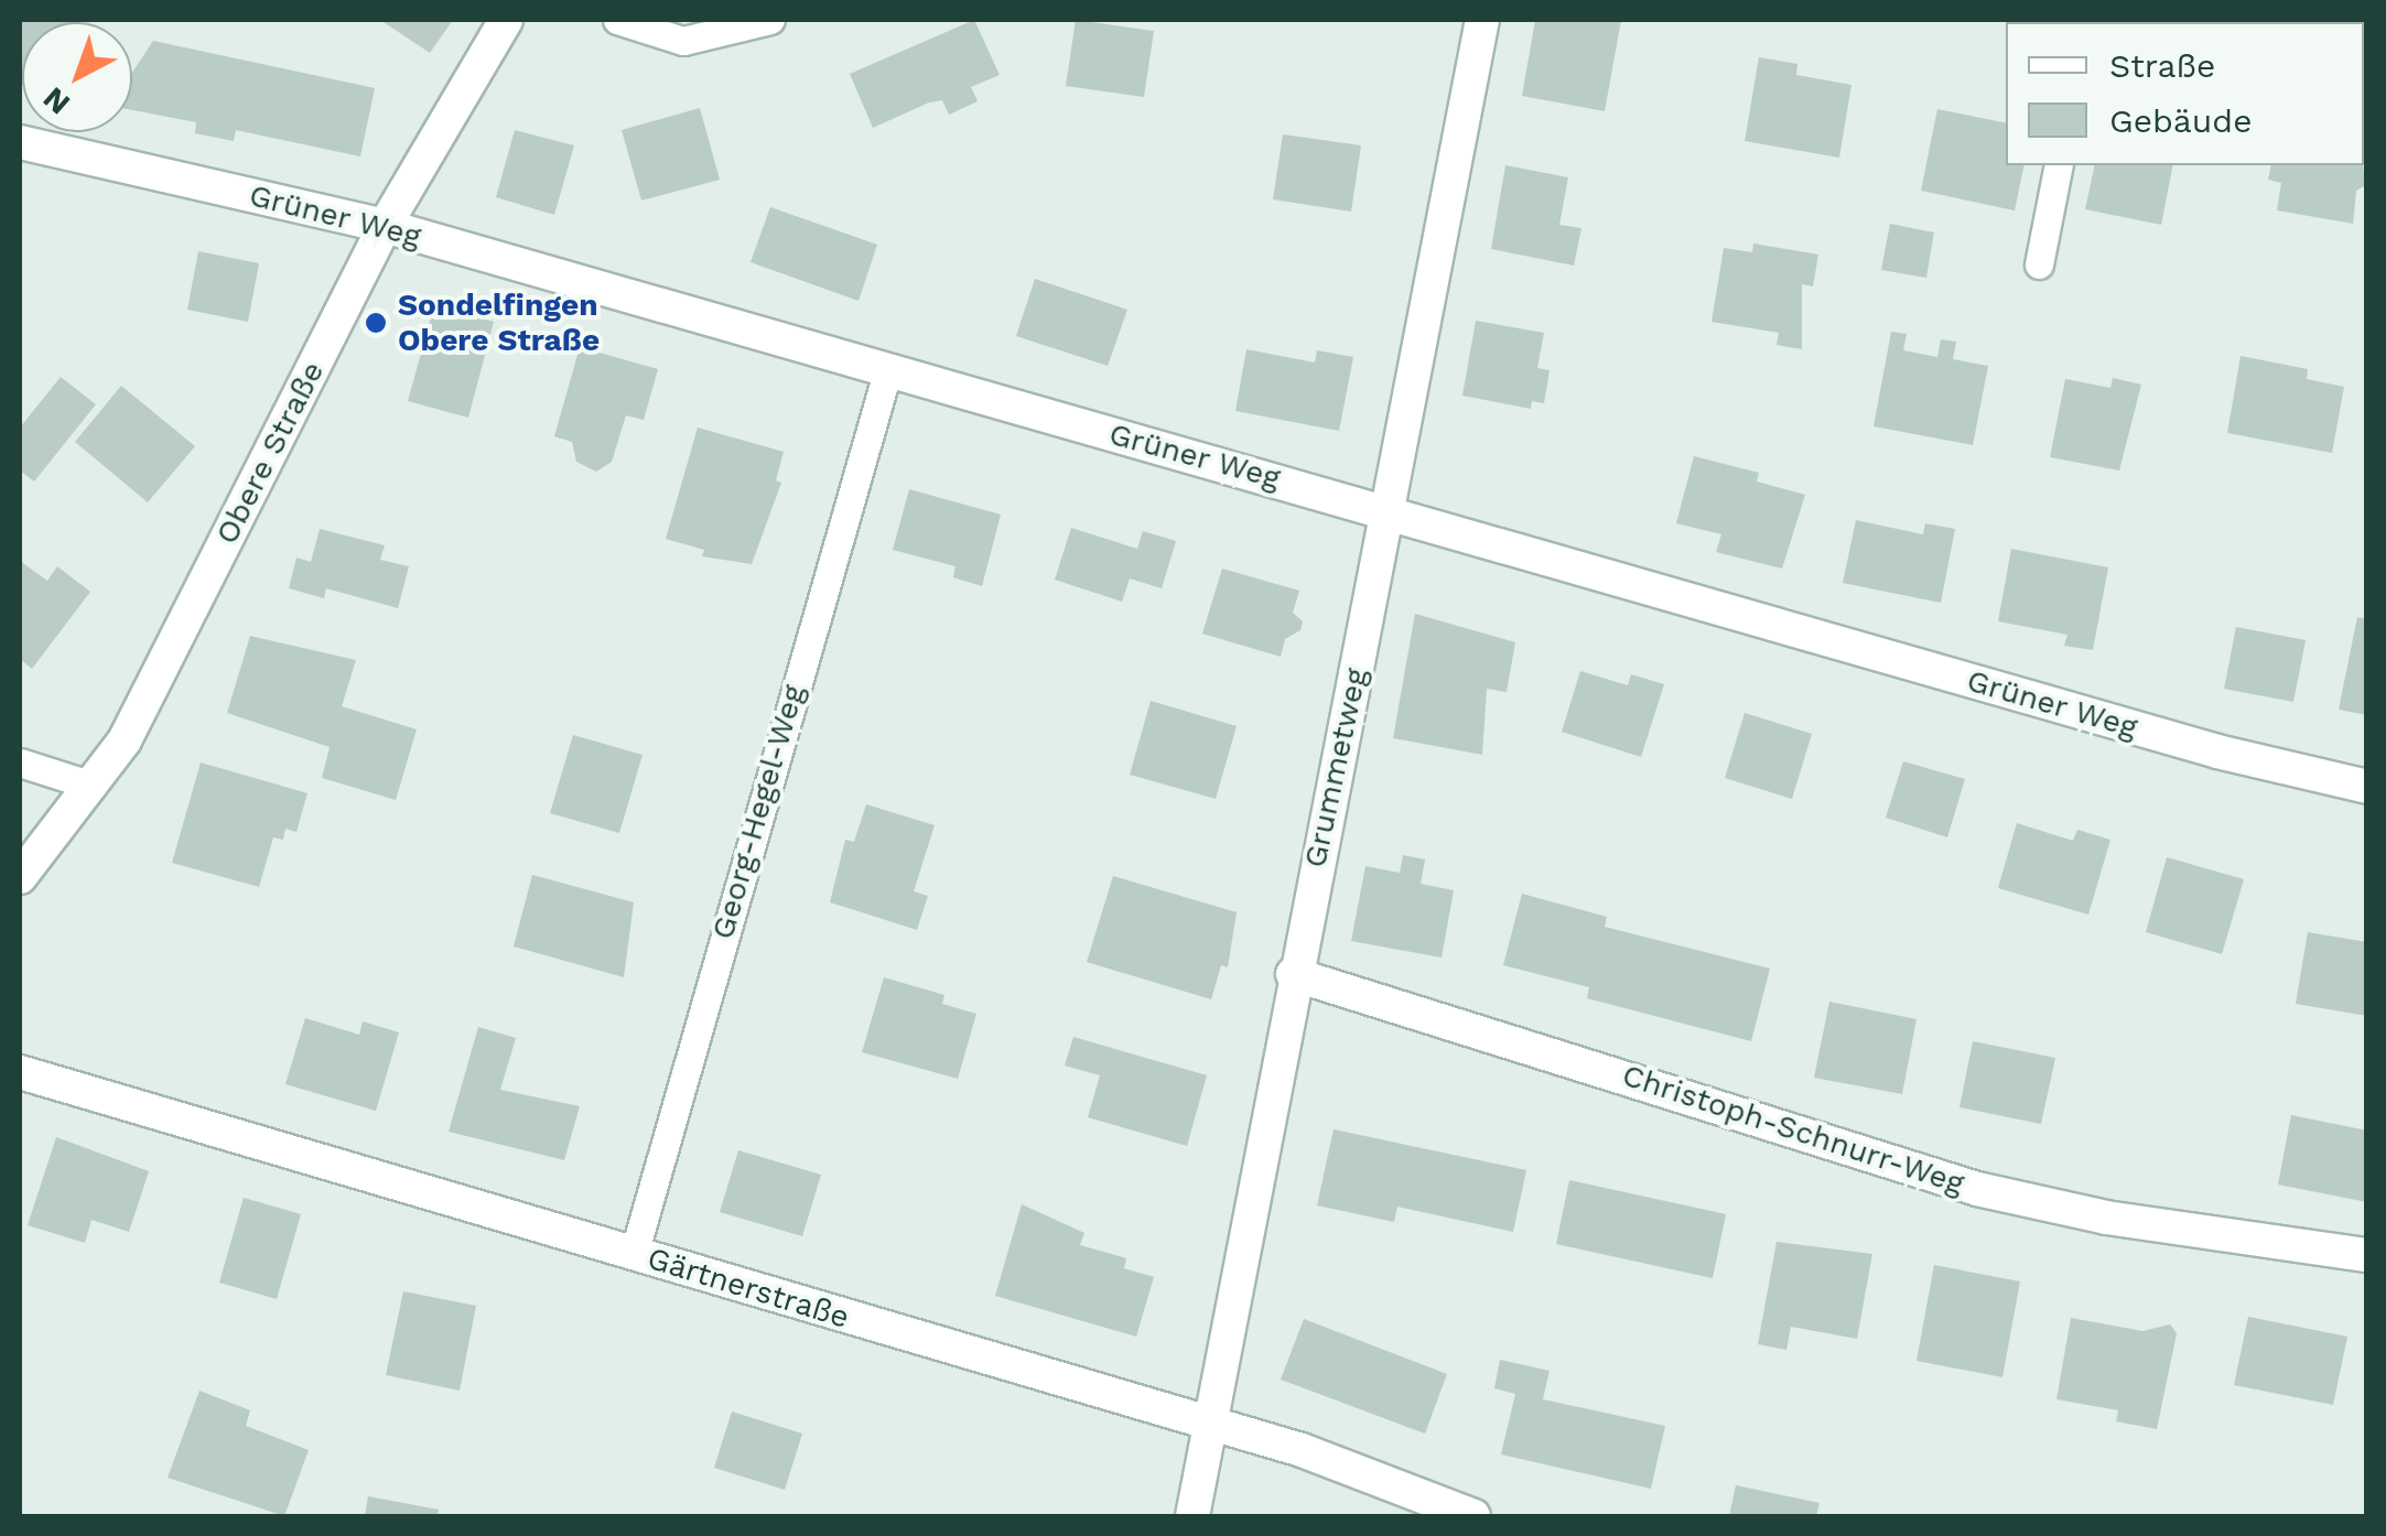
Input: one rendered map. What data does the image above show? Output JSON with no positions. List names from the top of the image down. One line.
{"streets":{"street":["Grüner Weg","Obere Straße","Grummetweg","Christoph-Schnurr-Weg","Gärtnerstraße"],"lane":["Georg-Hegel-Weg"]},"crossings":[["Grüner Weg","Obere Straße"],["Grüner Weg","Grummetweg"],["Grüner Weg","Georg-Hegel-Weg"],["Grummetweg","Christoph-Schnurr-Weg"],["Grummetweg","Gärtnerstraße"],["Georg-Hegel-Weg","Gärtnerstraße"]],"places":["Sondelfingen Obere Straße"],"legend":["Straße","Gebäude"],"north":"bottom left"}
